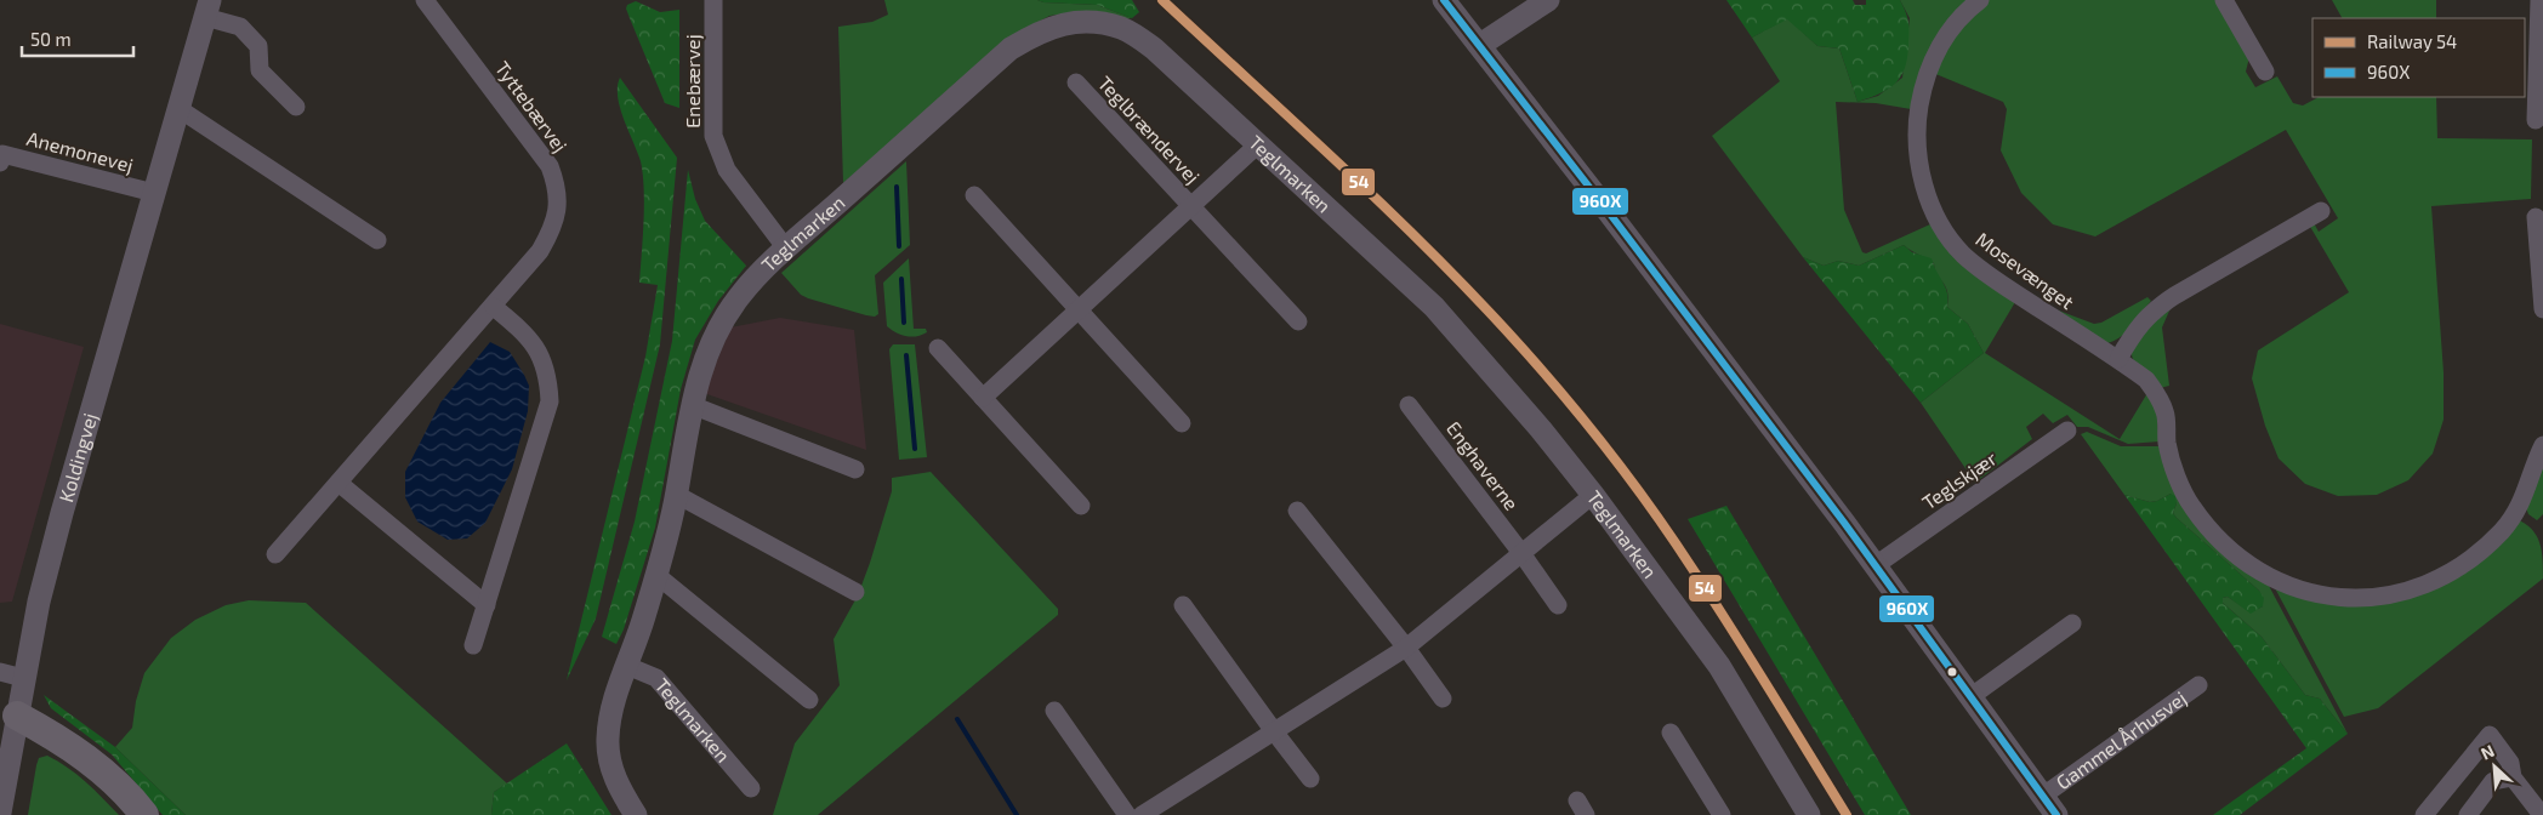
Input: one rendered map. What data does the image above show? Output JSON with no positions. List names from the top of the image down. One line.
{"streets":{"street":["Enebærvej","Tyttebærvej","Teglbrændervej","Anemonevej","Teglmarken","Mosevænget","Koldingvej","Enghaverne","Teglskjær","Gammel Århusvej"]},"crossings":[["Enebærvej","Teglmarken"],["Teglbrændervej","Teglmarken"],["Anemonevej","Koldingvej"],["Teglskjær","Gammel Århusvej"]],"lines":["rail line 54","transit line 960X"],"legend":["Railway 54","960X"],"scale_bar":"50 m","north":"top left"}
